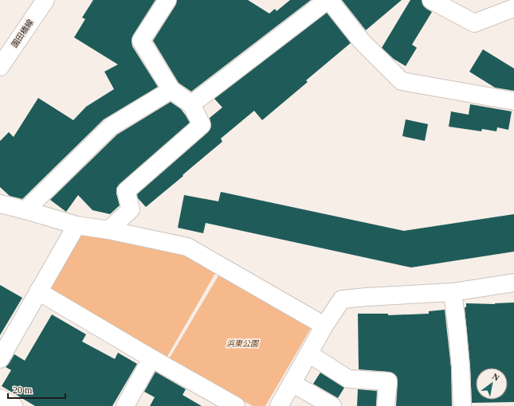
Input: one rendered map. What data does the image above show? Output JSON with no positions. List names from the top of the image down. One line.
{"streets":{"street":["園田橋線"]},"parks":["浜東公園"],"scale_bar":"20 m","north":"top right"}
